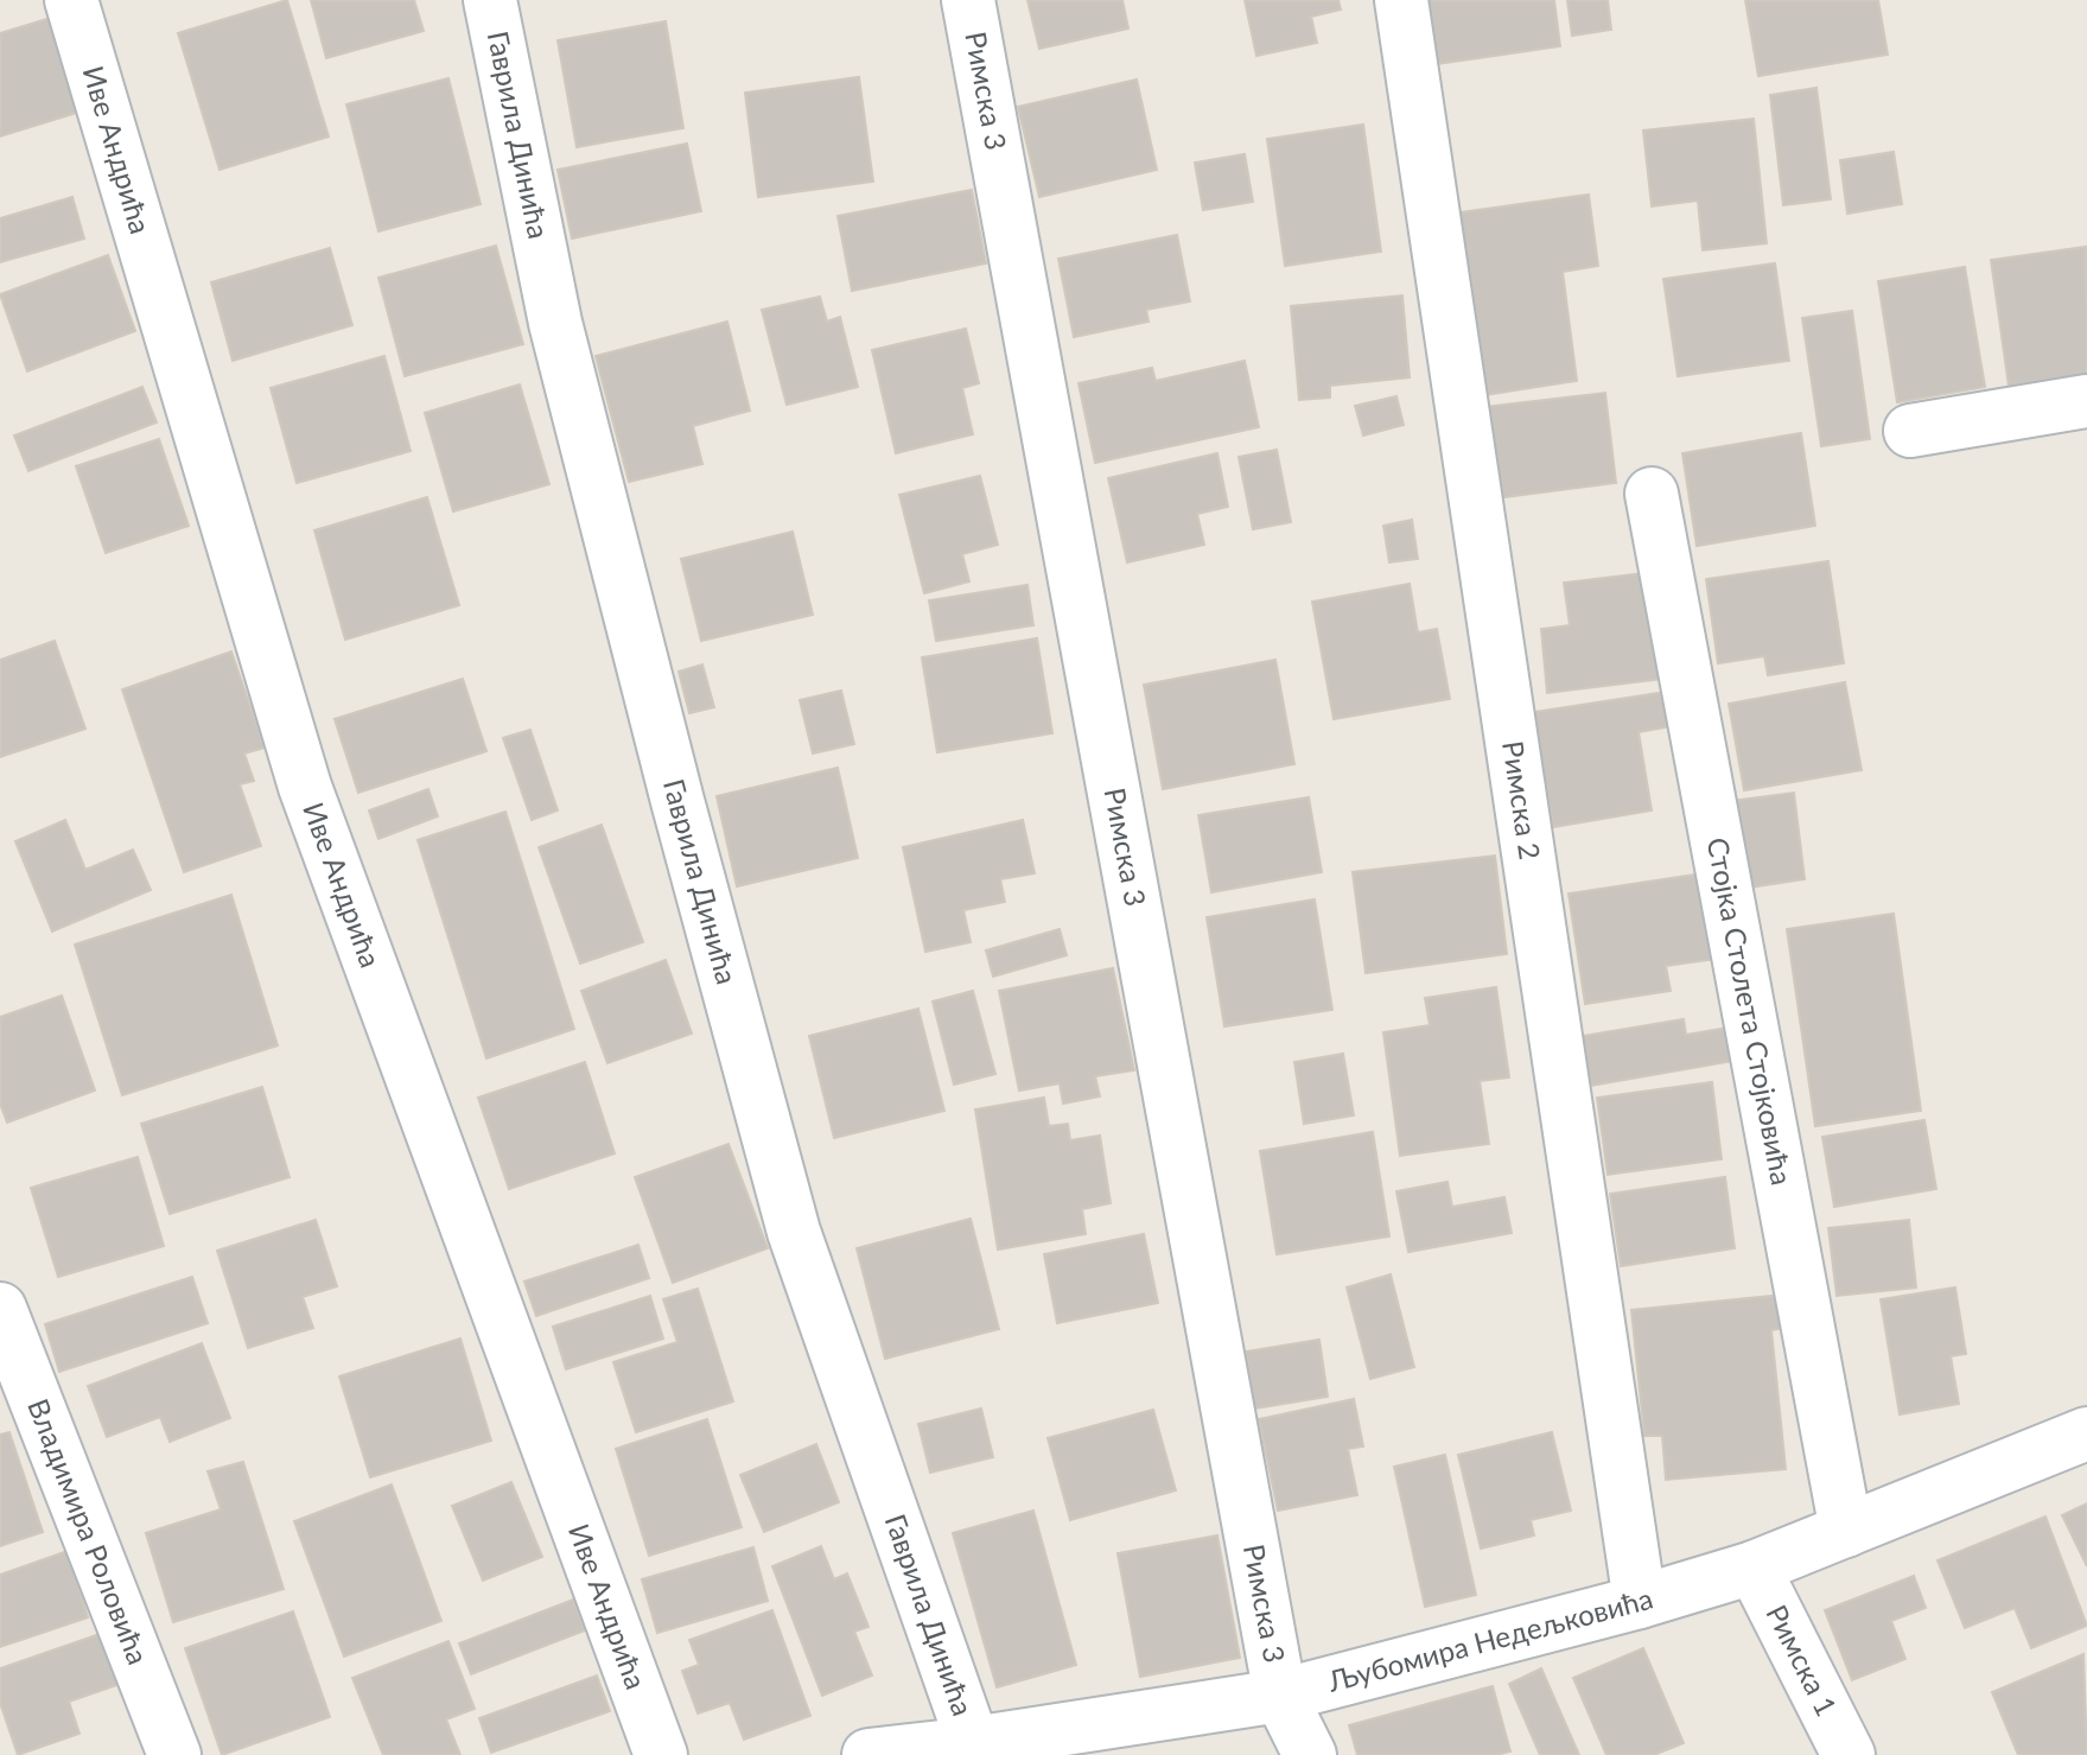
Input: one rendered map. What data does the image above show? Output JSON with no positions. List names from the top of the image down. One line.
{"streets":{"street":["Римска 3","Гаврила Динића","Иве Андрића","Римска 2","Стојка Столета Стојковића","Владимира Роловића","Љубомира Недељковића","Римска 1"]},"crossings":[["Римска 3","Љубомира Недељковића"],["Гаврила Динића","Љубомира Недељковића"],["Римска 2","Љубомира Недељковића"],["Стојка Столета Стојковића","Љубомира Недељковића"],["Љубомира Недељковића","Римска 1"]]}
